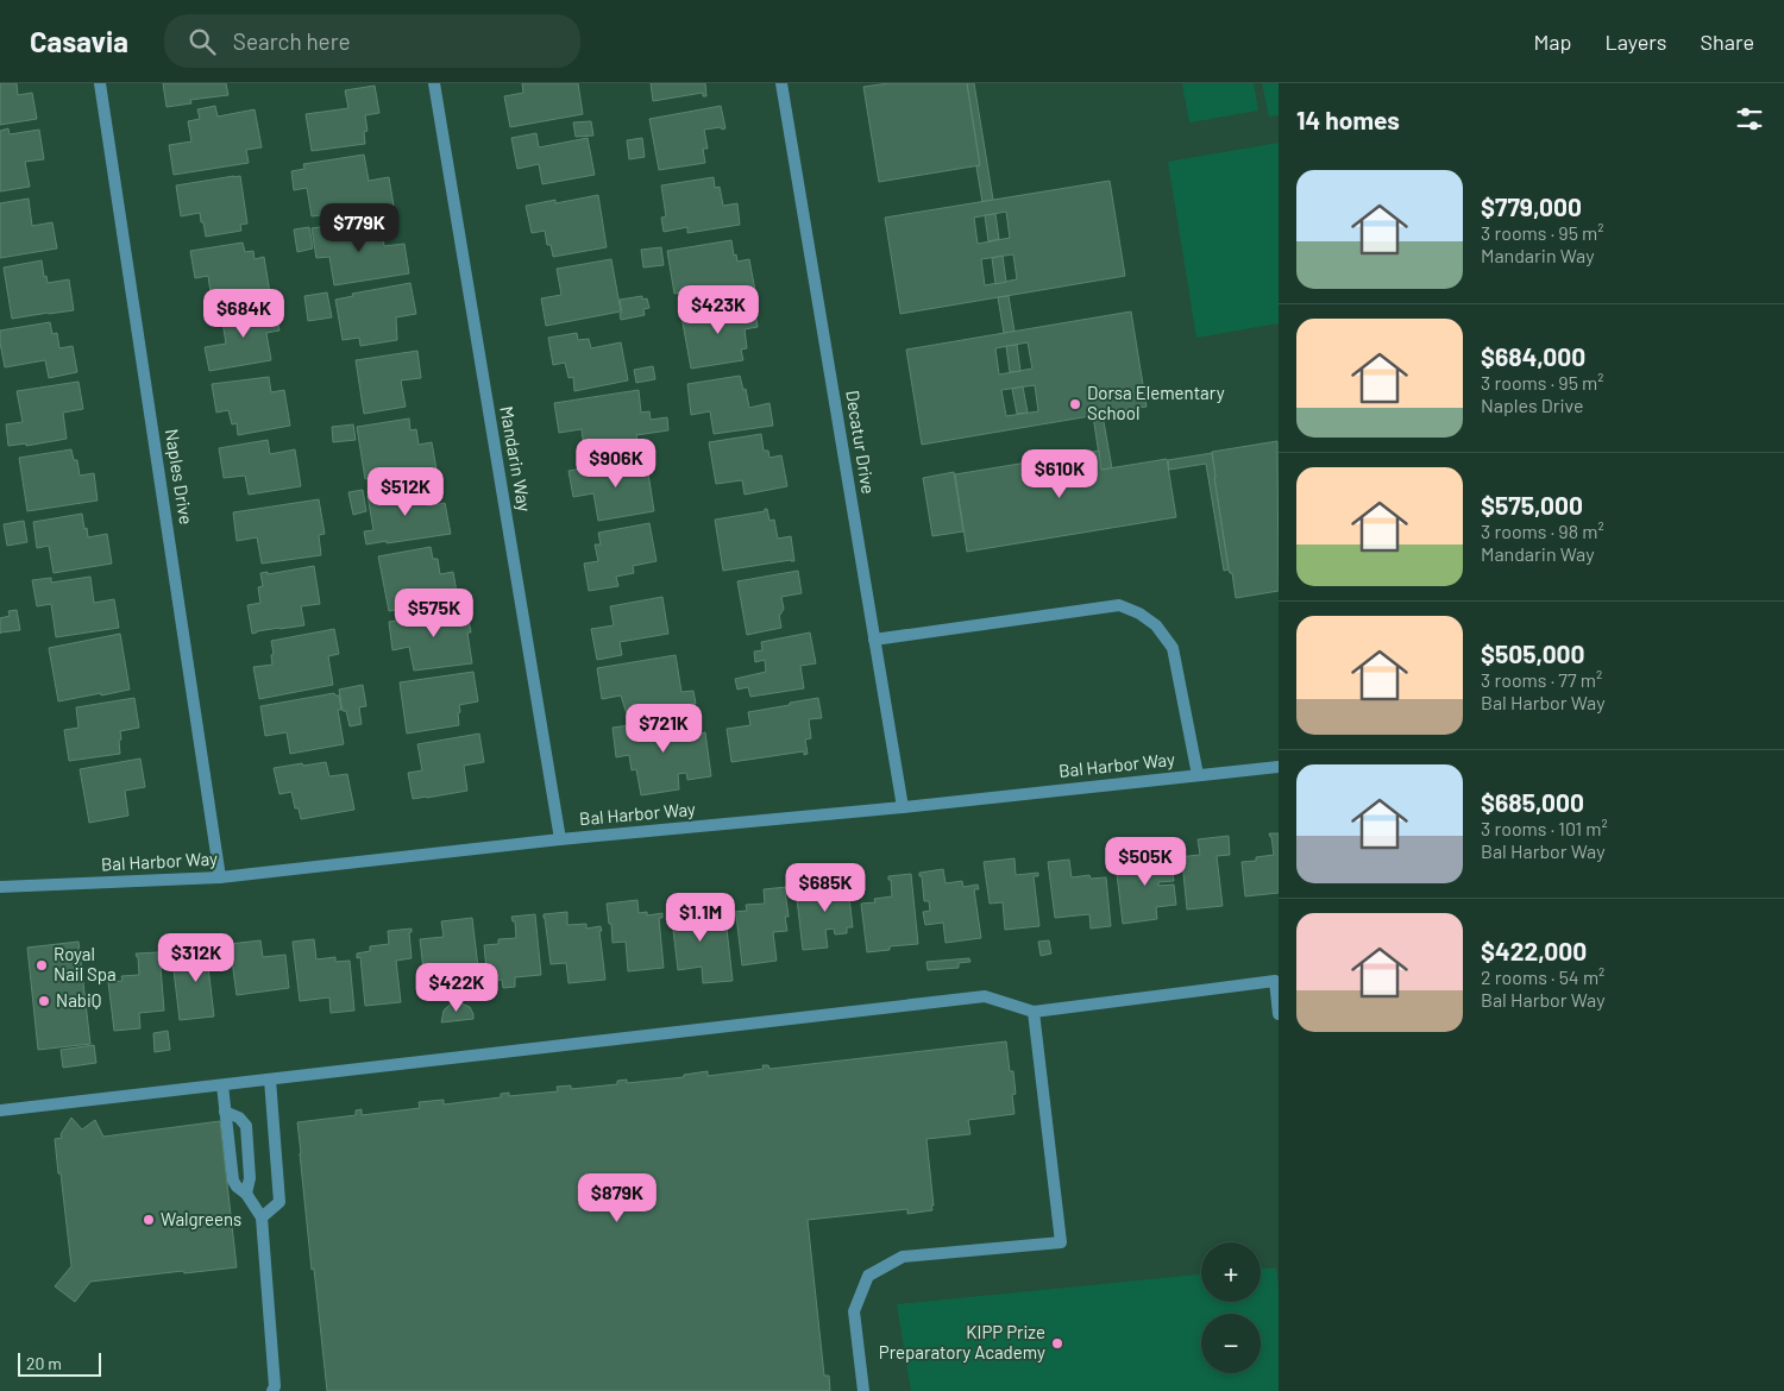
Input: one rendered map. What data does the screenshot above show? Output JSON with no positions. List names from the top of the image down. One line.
{"streets":{"street":["Decatur Drive","Mandarin Way","Naples Drive","Bal Harbor Way"]},"crossings":[["Decatur Drive","Bal Harbor Way"],["Mandarin Way","Bal Harbor Way"],["Naples Drive","Bal Harbor Way"]],"places":["Dorsa Elementary School","Royal Nail Spa","NabiQ","Walgreens","KIPP Prize Preparatory Academy"],"scale_bar":"20 m","page":{"header":"Casavia","search":"Search here","nav":["Map","Layers","Share"],"heading":"14 homes","list":[{"name":"$779,000","note":"3 rooms · 95 m² · Mandarin Way"},{"name":"$684,000","note":"3 rooms · 95 m² · Naples Drive"},{"name":"$575,000","note":"3 rooms · 98 m² · Mandarin Way"},{"name":"$505,000","note":"3 rooms · 77 m² · Bal Harbor Way"},{"name":"$685,000","note":"3 rooms · 101 m² · Bal Harbor Way"},{"name":"$422,000","note":"2 rooms · 54 m² · Bal Harbor Way"}],"price":["$779K","$423K","$684K","$906K","$610K","$512K","$575K","$721K","$505K","$685K","$1.1M","$312K","$422K","$879K"],"map_buttons":["+","−"],"scale":"20 m"}}
